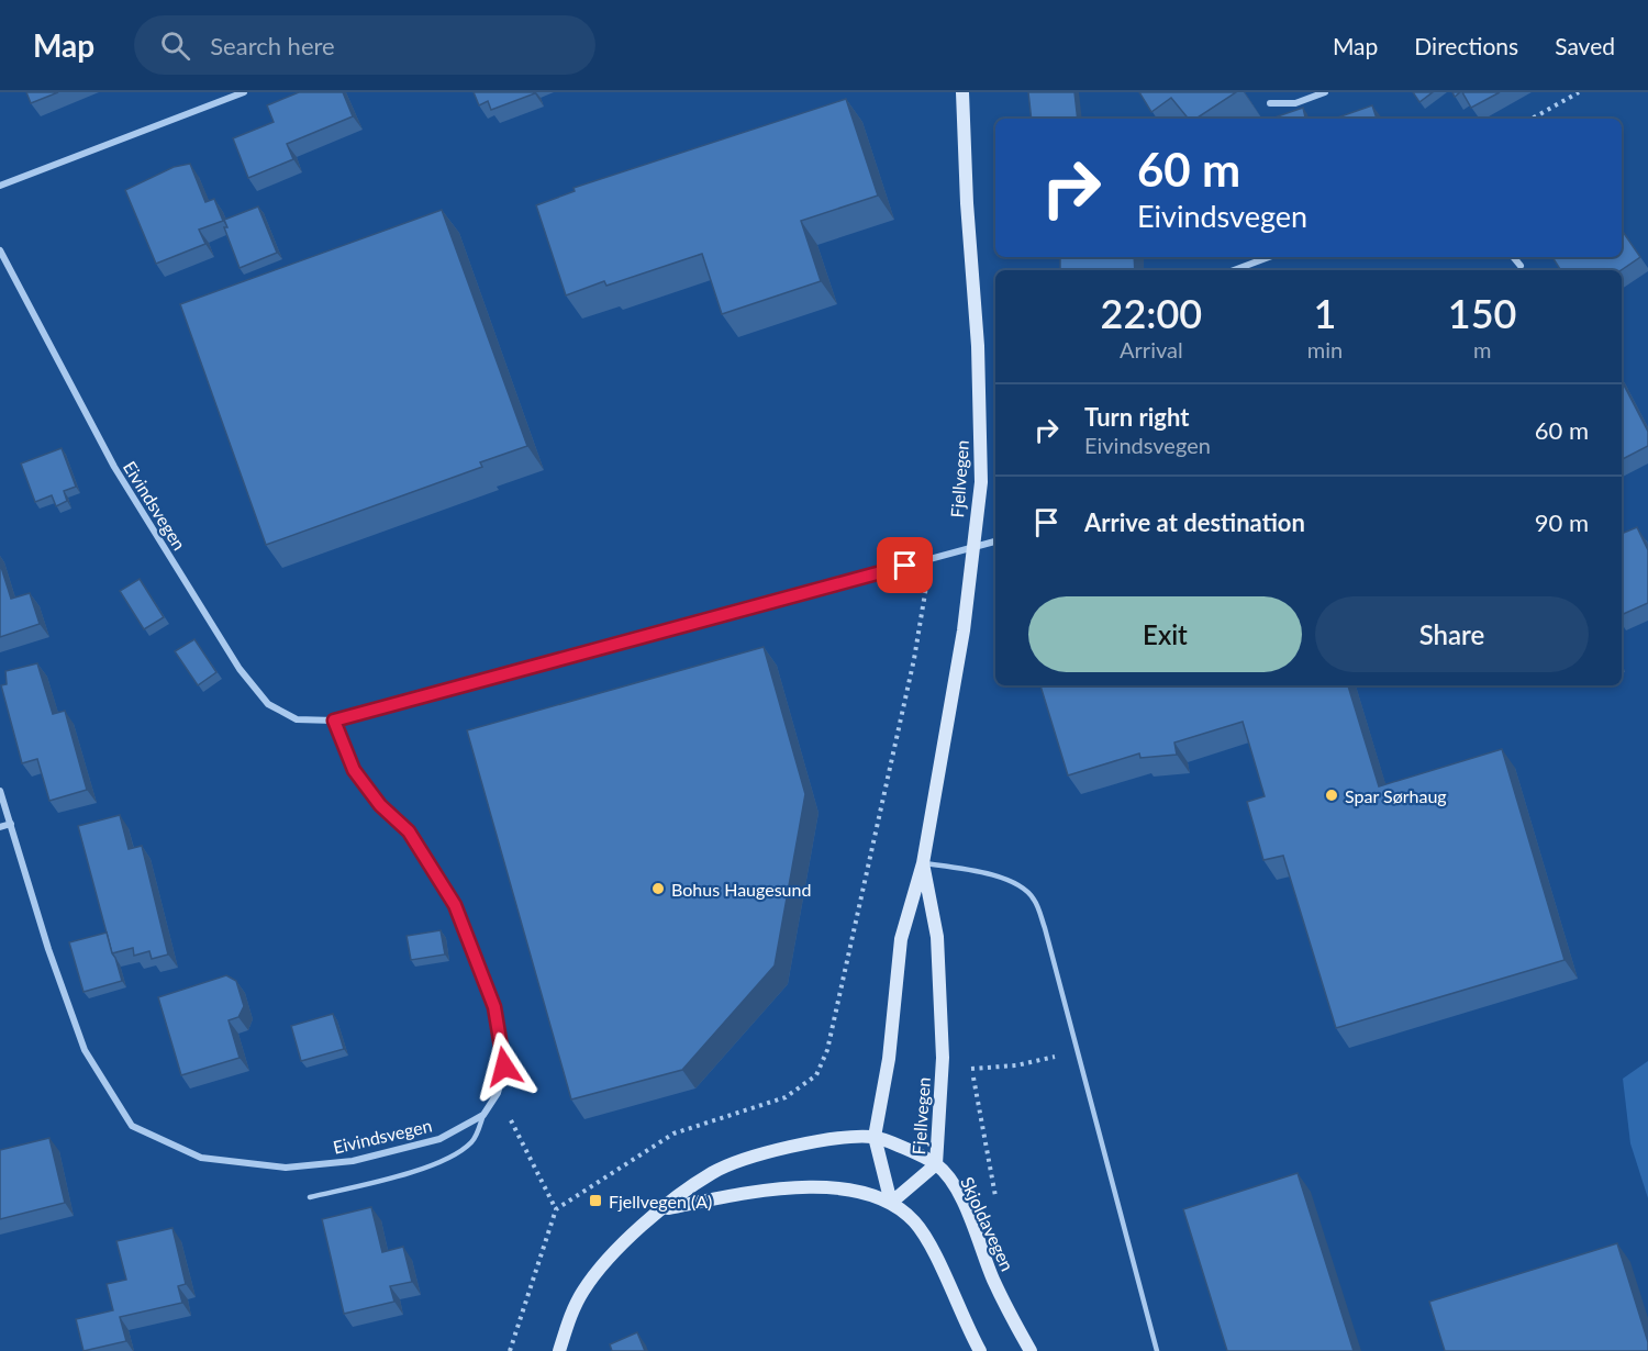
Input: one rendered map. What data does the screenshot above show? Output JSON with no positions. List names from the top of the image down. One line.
{"streets":{"main road":["Fjellvegen","Skjoldavegen"],"street":["Eivindsvegen"]},"crossings":[["Fjellvegen","Eivindsvegen"],["Fjellvegen","Skjoldavegen"]],"places":{"other":["Spar Sørhaug","Bohus Haugesund"],"transit":["Fjellvegen (A)"]},"page":{"header":"Map","search":"Search here","nav":["Map","Directions","Saved"],"turn":["60 m","Eivindsvegen"],"eta":["22:00","Arrival","1","min","150","m"],"list":[{"name":"Turn right","note":"Eivindsvegen","value":"60 m"},{"name":"Arrive at destination","value":"90 m"}],"buttons":["Exit","Share"]}}
